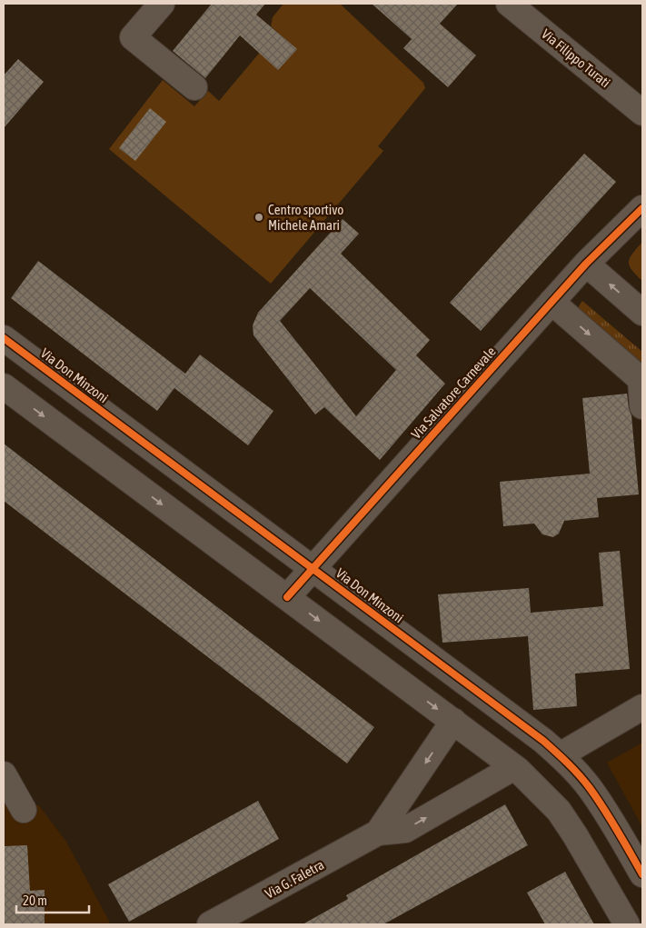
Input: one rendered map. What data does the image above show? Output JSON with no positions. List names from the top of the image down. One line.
{"streets":{"street":["Via Filippo Turati","Via Don Minzoni","Via Salvatore Carnevale","Via G. Faletra"]},"crossings":[["Via Don Minzoni","Via Salvatore Carnevale"]],"places":["Centro sportivo Michele Amari"],"scale_bar":"20 m"}
